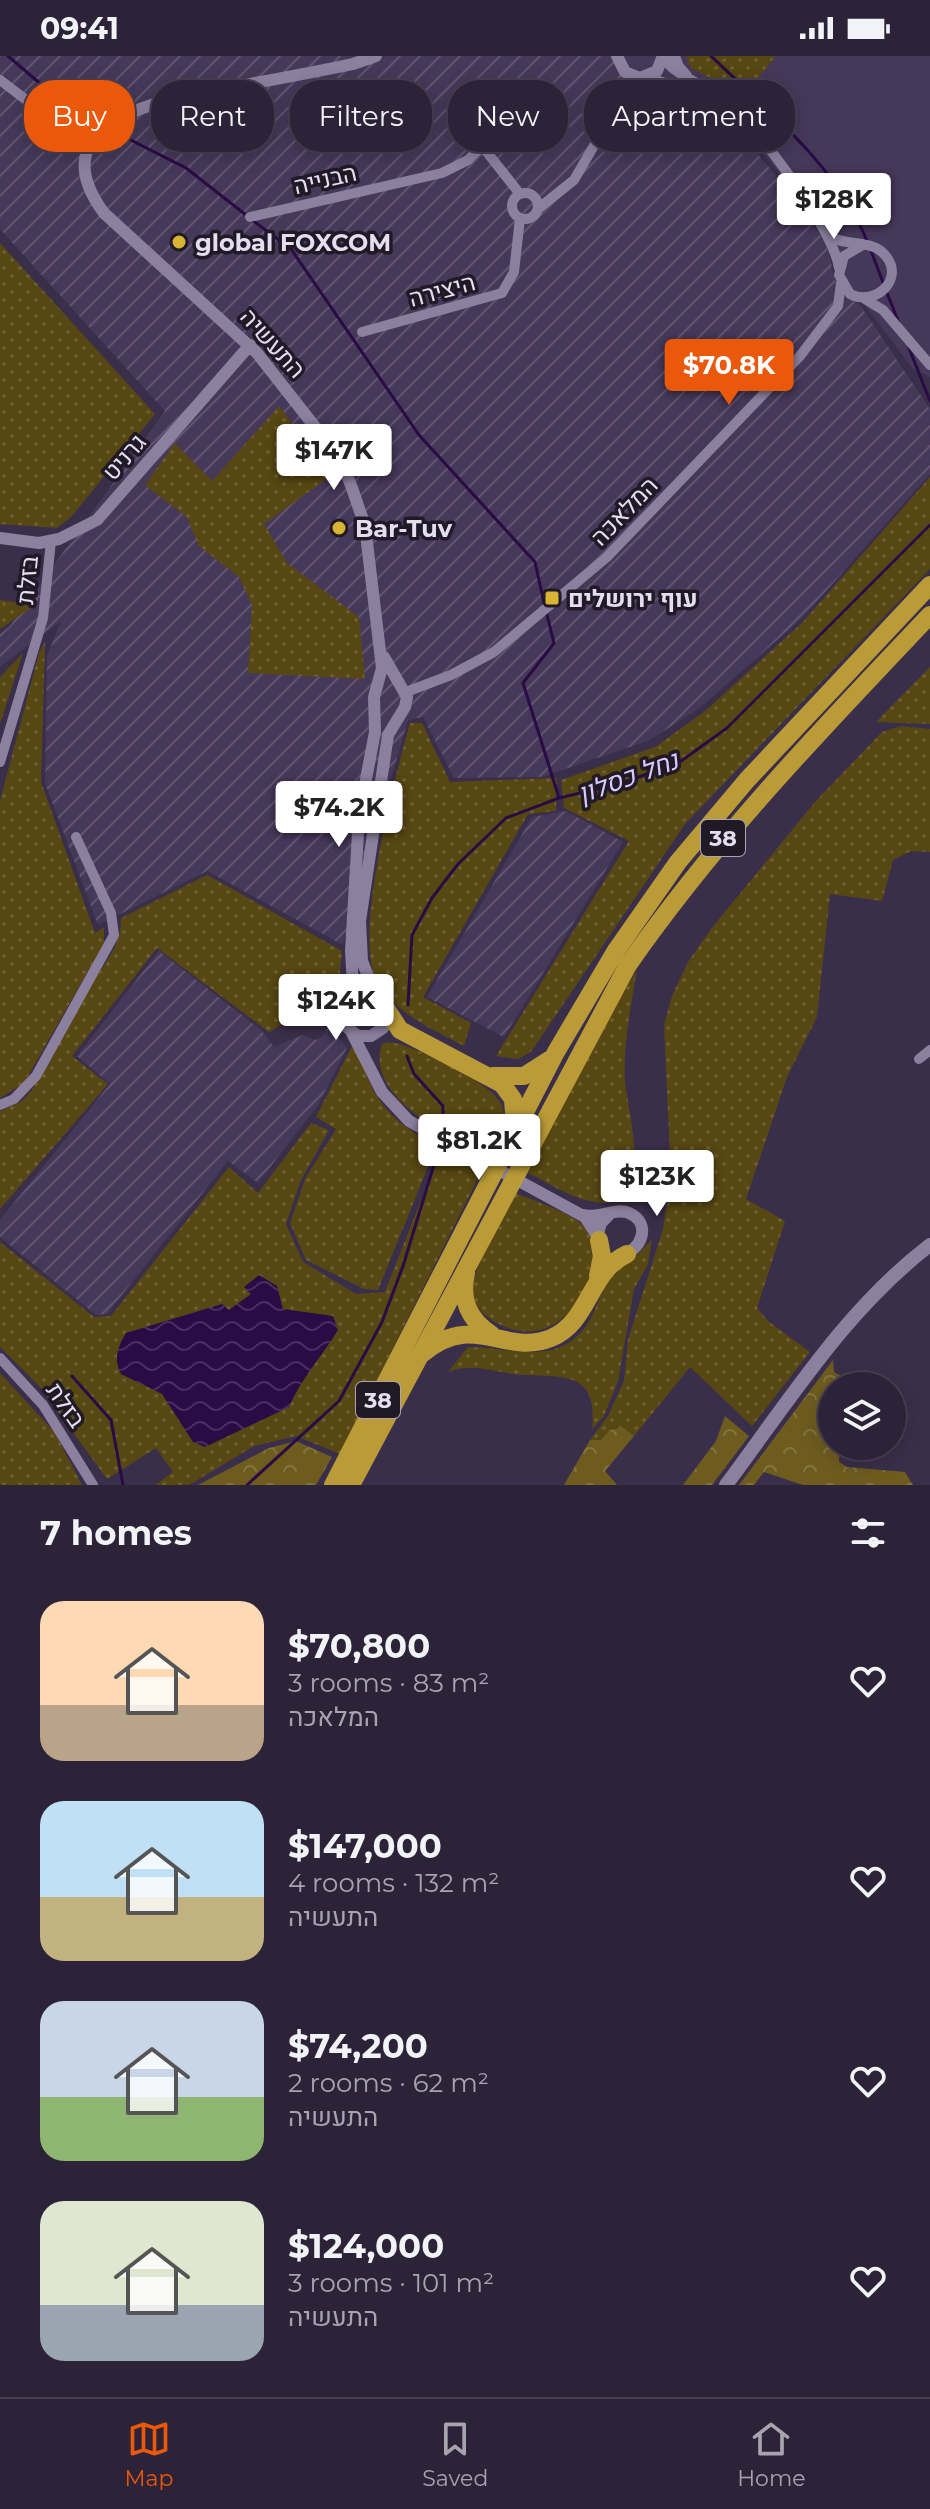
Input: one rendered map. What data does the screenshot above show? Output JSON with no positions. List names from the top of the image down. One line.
{"streets":{"highway":["38"],"street":["הבנייה","היצירה","התעשיה","גרניט","המלאכה","בזלת"]},"crossings":[["הבנייה","היצירה"],["התעשיה","גרניט"],["התעשיה","המלאכה"],["גרניט","בזלת"]],"water":["נחל כסלון"],"places":{"other":["global FOXCOM","Bar-Tuv"],"transit":["עוף ירושלים"]},"page":{"status":"09:41","chip":["Buy","Rent","Filters","New","Apartment"],"price":["$128K","$70.8K","$147K","$74.2K","$124K","$81.2K","$123K"],"heading":"7 homes","list":[{"name":"$70,800","note":"3 rooms · 83 m² · המלאכה"},{"name":"$147,000","note":"4 rooms · 132 m² · התעשיה"},{"name":"$74,200","note":"2 rooms · 62 m² · התעשיה"},{"name":"$124,000","note":"3 rooms · 101 m² · התעשיה"}],"tabs":["Map","Saved","Home"]}}
